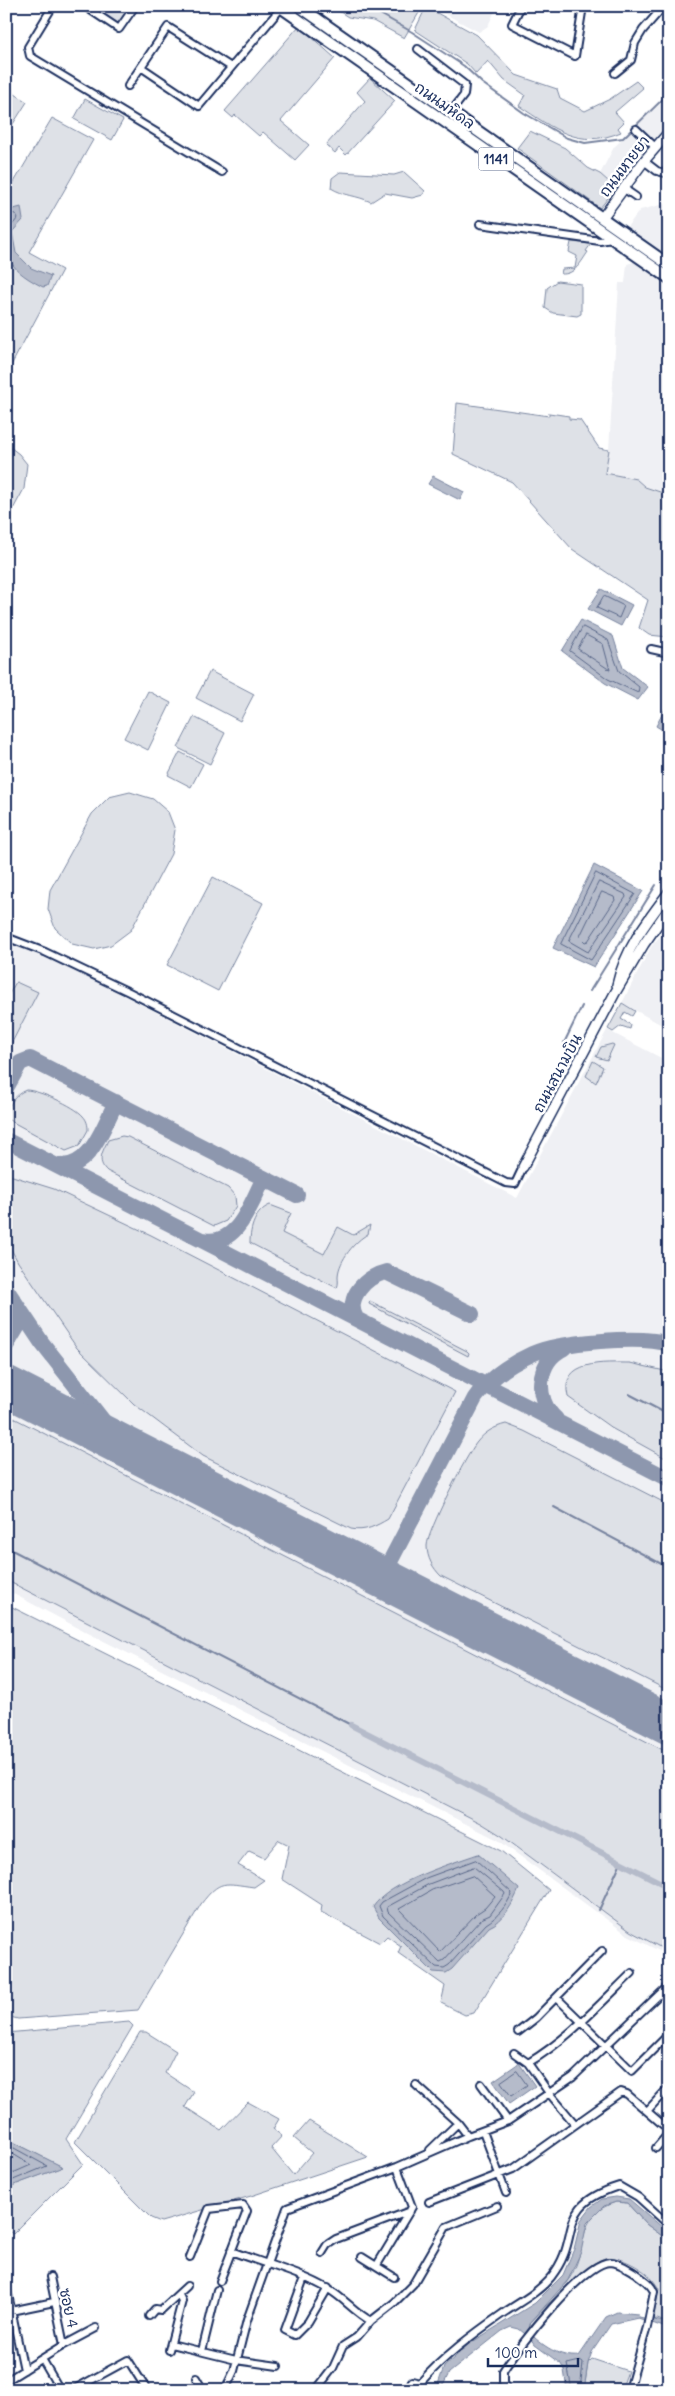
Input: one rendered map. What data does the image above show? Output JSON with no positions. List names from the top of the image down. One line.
{"streets":{"main road":["ถนนมหิดล","1141","ถนนหายยา","ถนนสนามบิน"],"street":["ซอย 4"]},"crossings":[["ถนนมหิดล","ถนนหายยา"]],"scale_bar":"100 m"}
